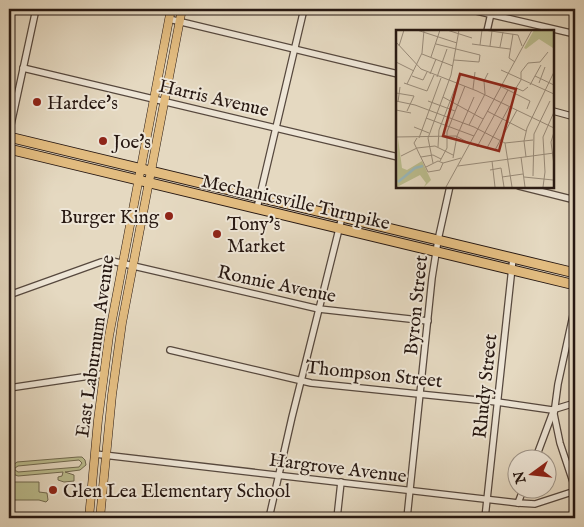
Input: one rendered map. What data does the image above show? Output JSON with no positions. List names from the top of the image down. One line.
{"streets":{"highway":["Mechanicsville Turnpike"],"main road":["East Laburnum Avenue"],"street":["Harris Avenue","Ronnie Avenue","Byron Street","Thompson Street","Rhudy Street","Hargrove Avenue"]},"crossings":[["Mechanicsville Turnpike","Byron Street"],["Mechanicsville Turnpike","East Laburnum Avenue"],["Mechanicsville Turnpike","Rhudy Street"],["Ronnie Avenue","Byron Street"],["Ronnie Avenue","East Laburnum Avenue"],["Byron Street","Thompson Street"],["Byron Street","Hargrove Avenue"],["East Laburnum Avenue","Hargrove Avenue"],["Thompson Street","Rhudy Street"],["Rhudy Street","Hargrove Avenue"]],"places":["Hardee's","Joe's","Burger King","Tony's Market","Glen Lea Elementary School"],"north":"left"}
